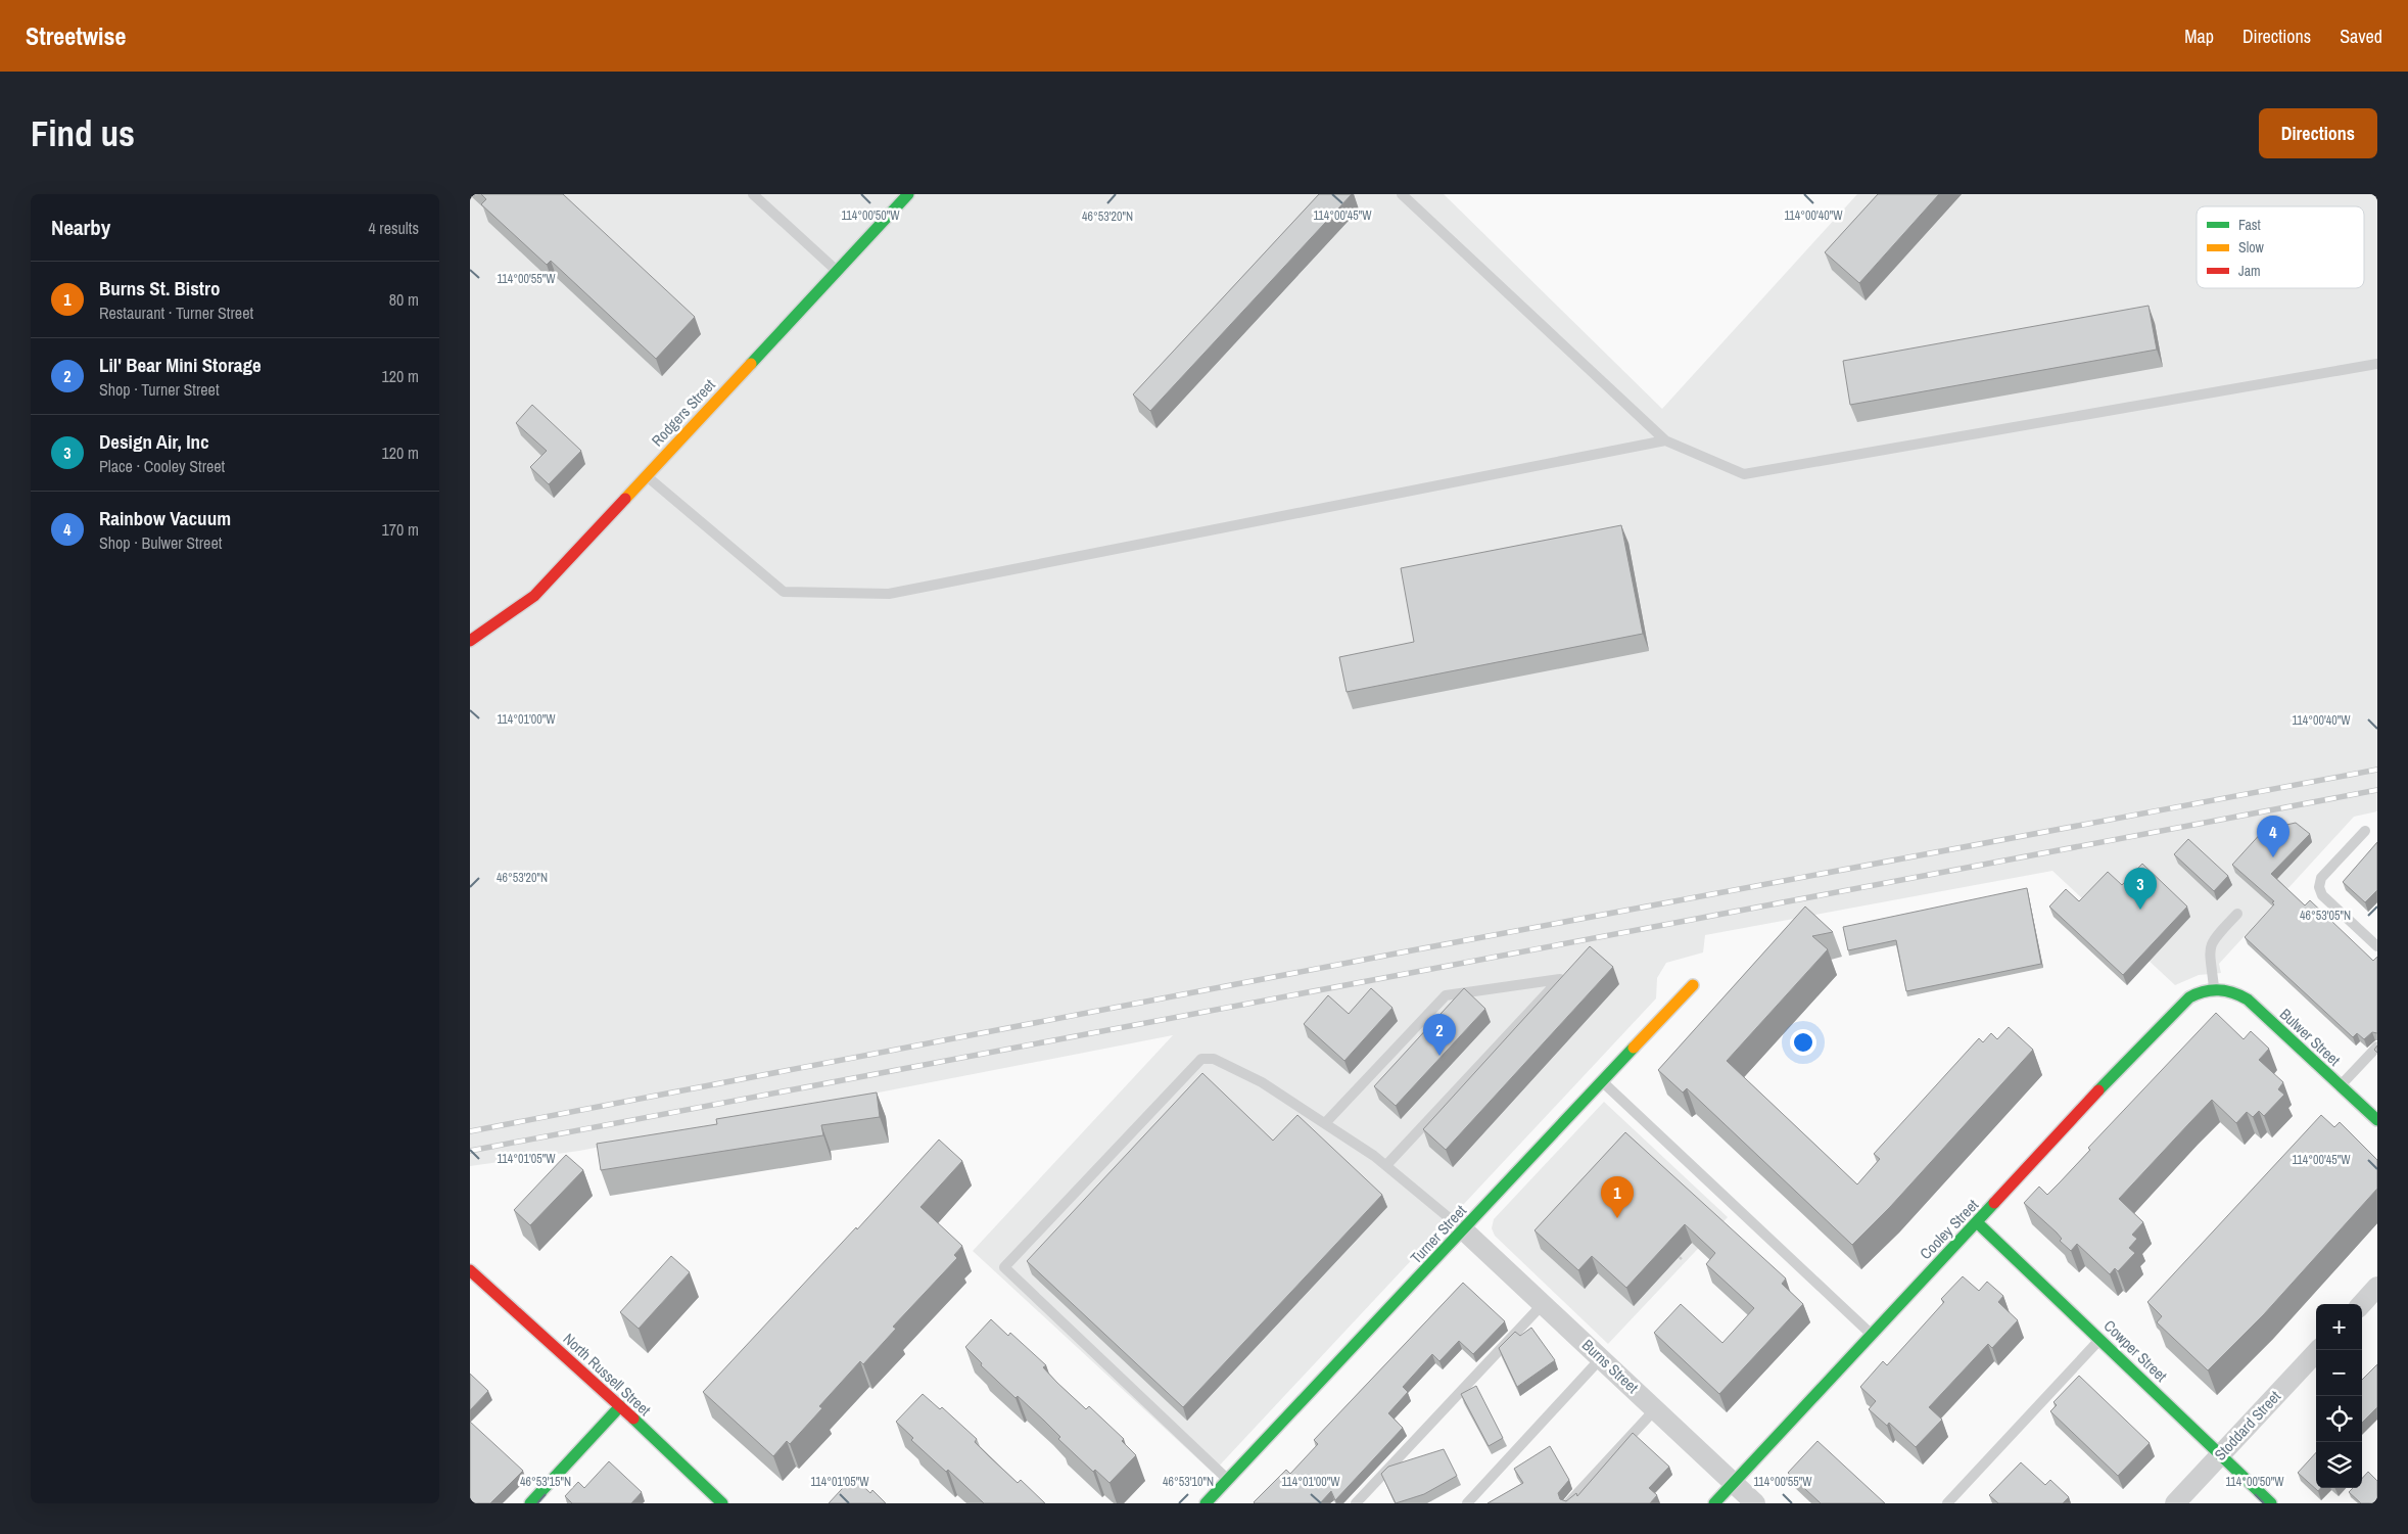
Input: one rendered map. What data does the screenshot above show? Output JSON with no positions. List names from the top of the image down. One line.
{"streets":{"street":["Rodgers Street","Bulwer Street","Cooley Street","Turner Street","Cowper Street","Burns Street","North Russell Street","Stoddard Street"]},"crossings":[["Bulwer Street","Cooley Street"],["Cooley Street","Cowper Street"],["Cooley Street","Burns Street"],["Turner Street","Burns Street"],["Cowper Street","Stoddard Street"]],"legend":["Fast","Slow","Jam"],"page":{"header":"Streetwise","nav":["Map","Directions","Saved"],"buttons":"Directions","title":"Find us","heading":["Nearby","4 results"],"list":[{"mark":"1","name":"Burns St. Bistro","note":"Restaurant · Turner Street","value":"80 m"},{"mark":"2","name":"Lil' Bear Mini Storage","note":"Shop · Turner Street","value":"120 m"},{"mark":"3","name":"Design Air, Inc","note":"Place · Cooley Street","value":"120 m"},{"mark":"4","name":"Rainbow Vacuum","note":"Shop · Bulwer Street","value":"170 m"}],"pins":["4","3","2","1"],"map_buttons":["+","−"]},"coordinates":["114°00'50\"W","114°00'45\"W","114°00'40\"W","46°53'20\"N","114°00'55\"W","114°01'00\"W","46°53'05\"N","114°01'05\"W","46°53'15\"N","46°53'10\"N"]}
